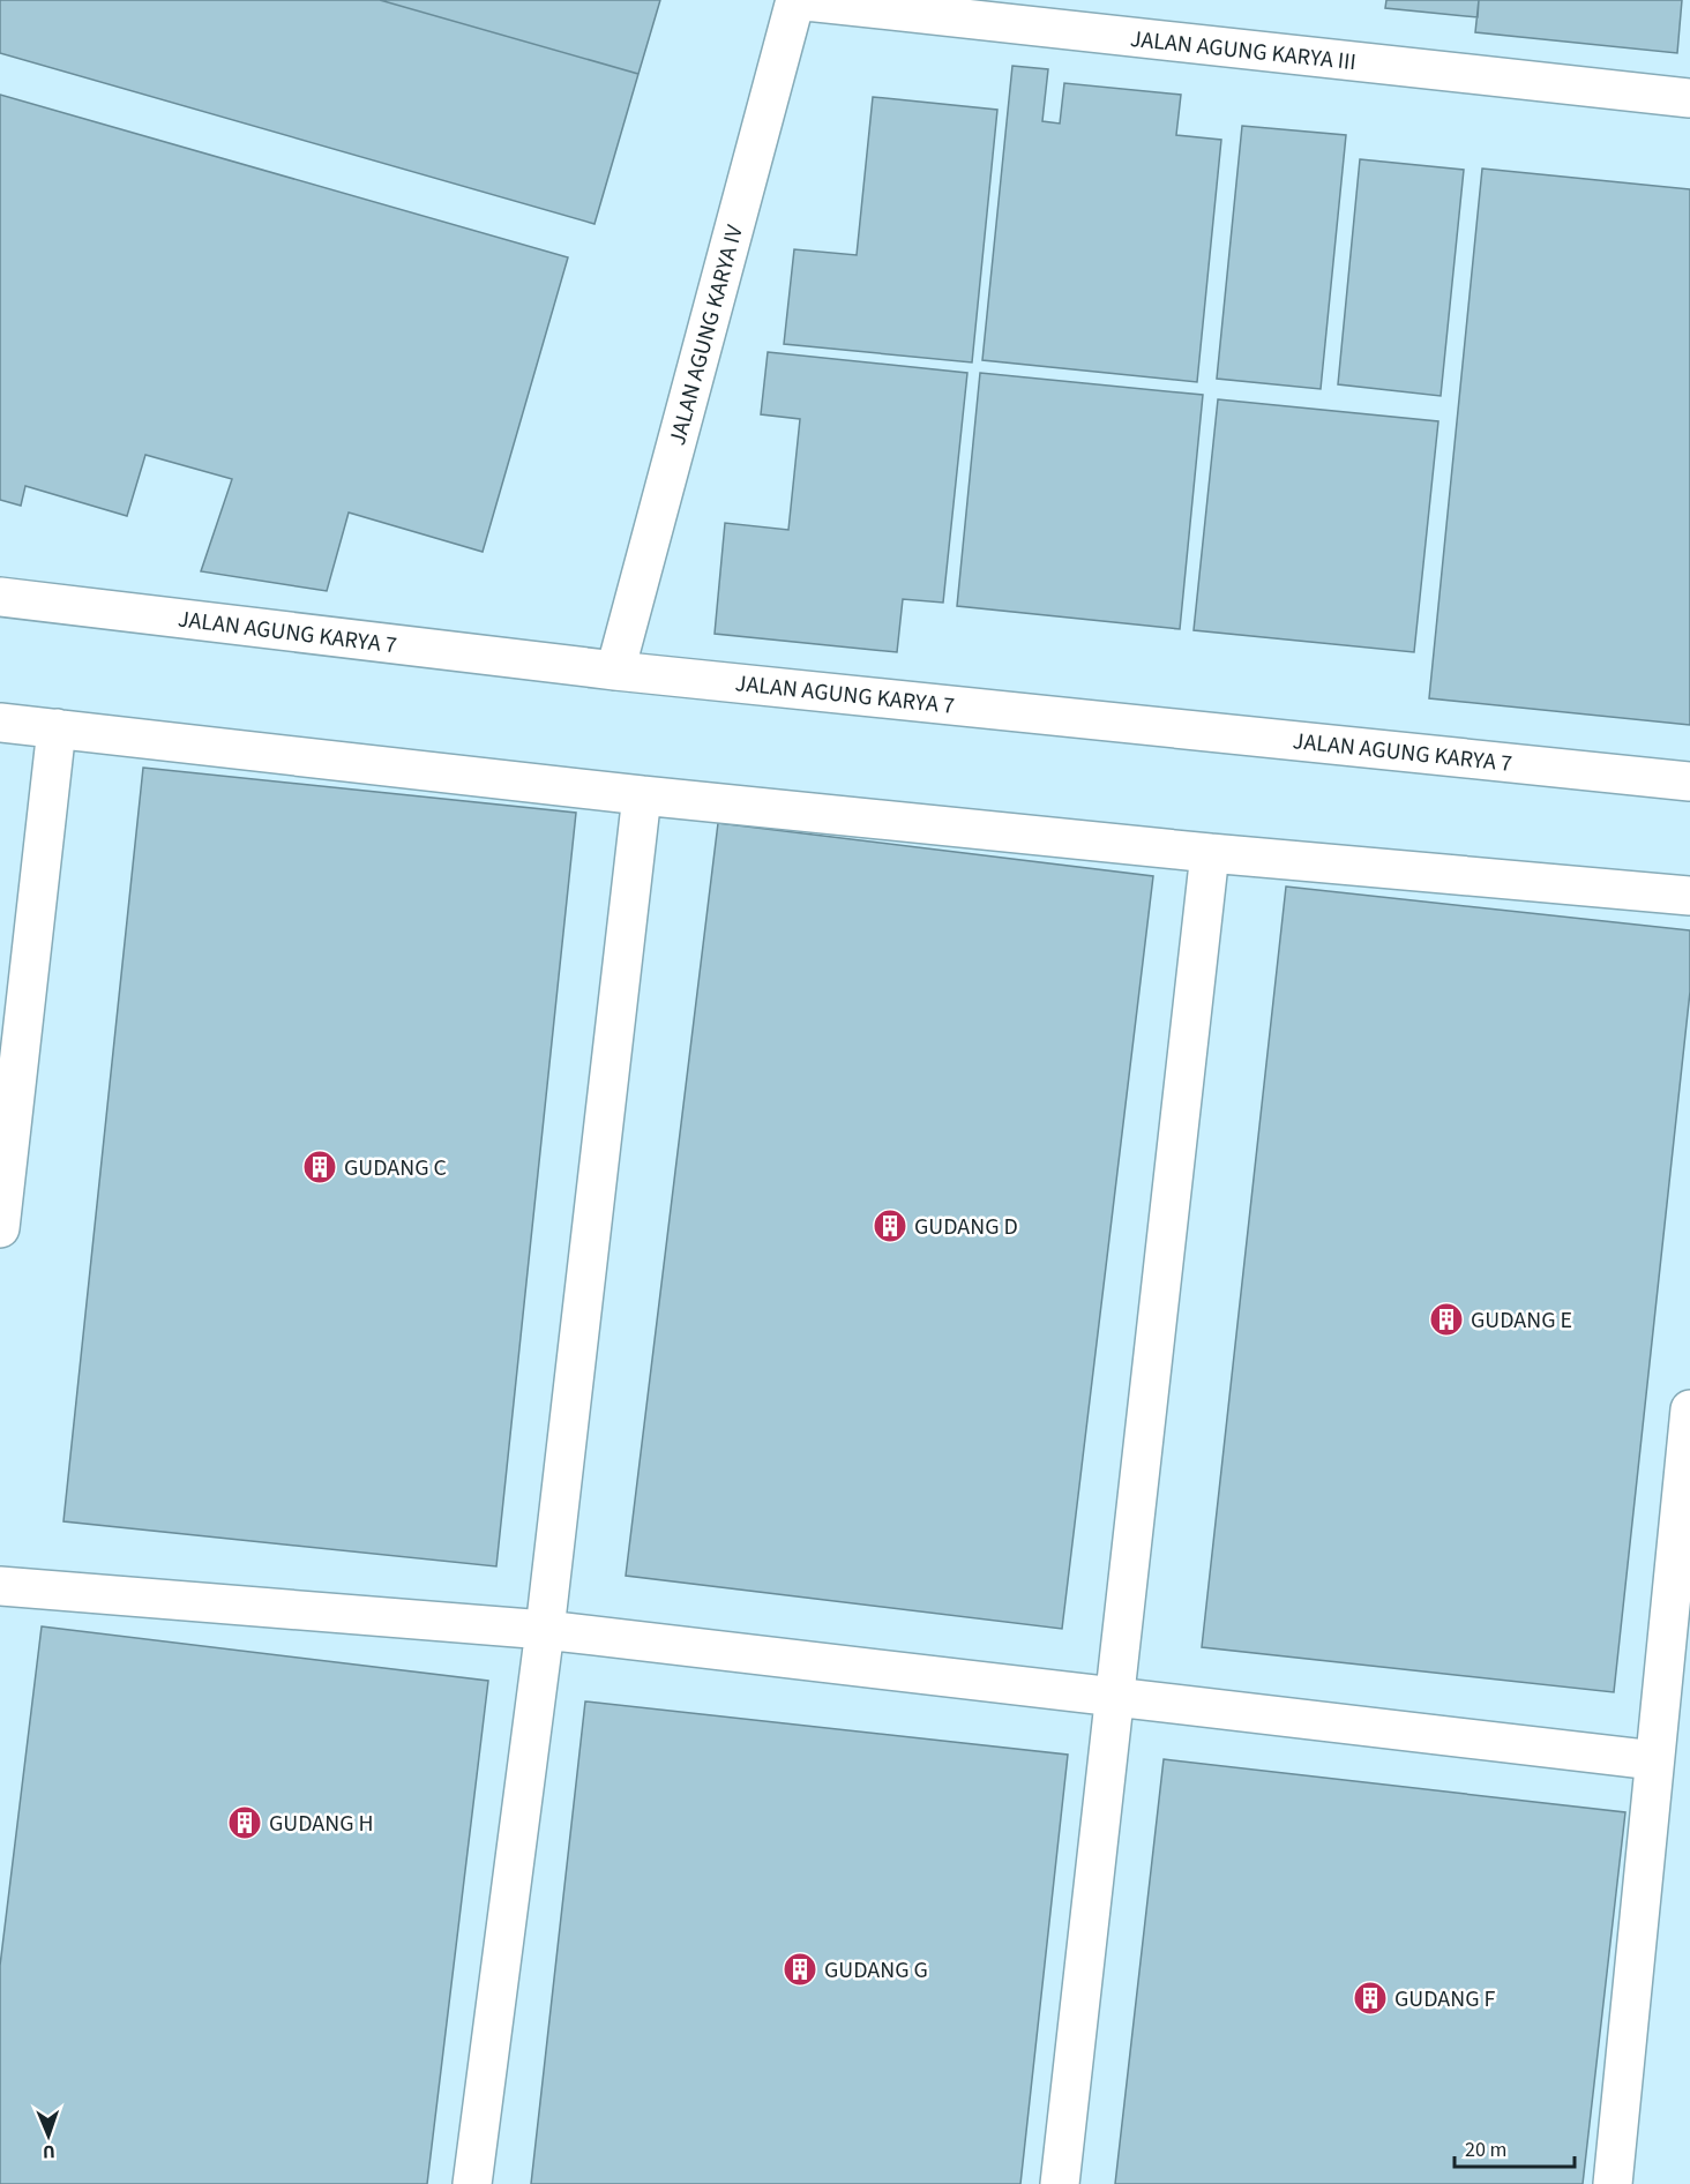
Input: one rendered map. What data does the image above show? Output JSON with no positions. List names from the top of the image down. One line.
{"streets":{"lane":["JALAN AGUNG KARYA III","JALAN AGUNG KARYA IV","JALAN AGUNG KARYA 7"]},"crossings":[["JALAN AGUNG KARYA III","JALAN AGUNG KARYA IV"],["JALAN AGUNG KARYA IV","JALAN AGUNG KARYA 7"]],"places":{"building":["GUDANG C","GUDANG D","GUDANG E","GUDANG H","GUDANG G","GUDANG F"]},"scale_bar":"20 m","north":"bottom"}
